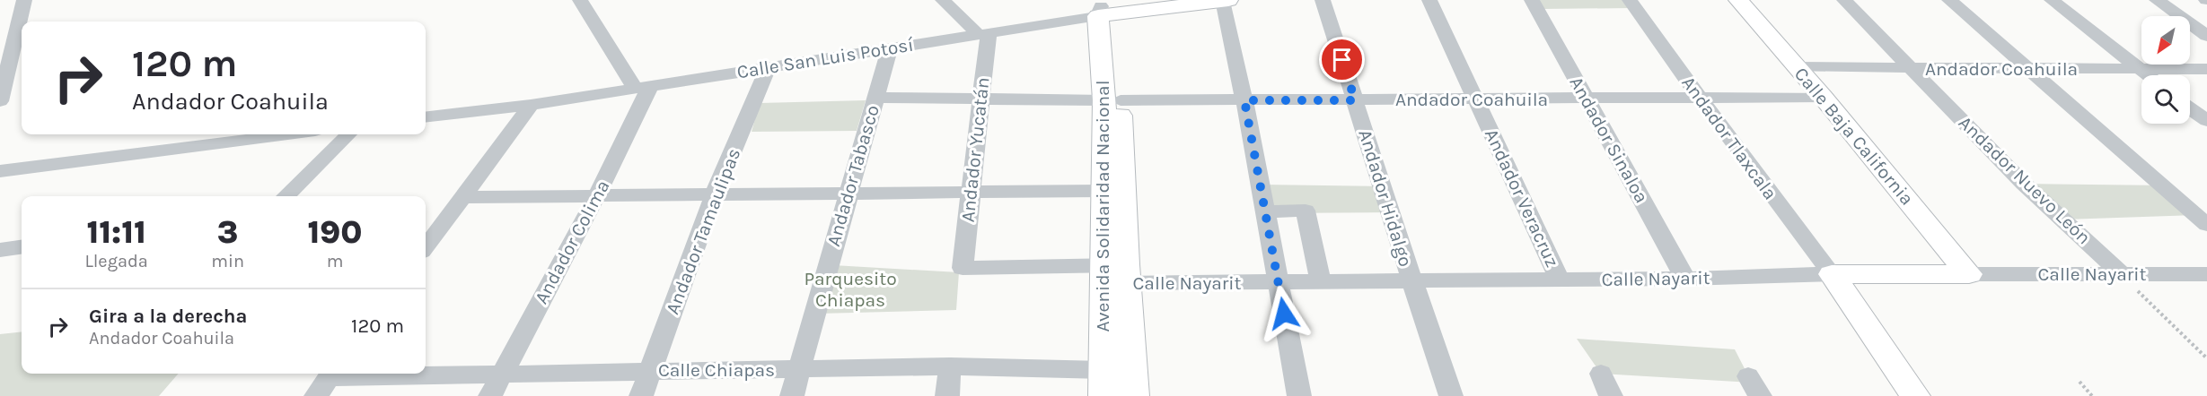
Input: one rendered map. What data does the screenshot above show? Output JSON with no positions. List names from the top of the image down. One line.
{"streets":{"main road":["Calle San Luis Potosí","Calle Baja California","Avenida Solidaridad Nacional","Calle Nayarit"],"street":["Andador Coahuila","Andador Tlaxcala","Andador Sinaloa","Andador Yucatán","Andador Tabasco","Andador Nuevo León","Andador Hidalgo","Andador Veracruz","Andador Tamaulipas","Andador Colima","Calle Chiapas"]},"crossings":[["Calle San Luis Potosí","Andador Yucatán"],["Calle San Luis Potosí","Andador Tabasco"],["Calle San Luis Potosí","Avenida Solidaridad Nacional"],["Calle San Luis Potosí","Andador Tamaulipas"],["Calle San Luis Potosí","Andador Colima"],["Andador Coahuila","Calle Baja California"],["Andador Coahuila","Andador Tlaxcala"],["Andador Coahuila","Andador Sinaloa"],["Andador Coahuila","Andador Yucatán"],["Andador Coahuila","Andador Tabasco"],["Andador Coahuila","Andador Nuevo León"],["Andador Coahuila","Andador Hidalgo"],["Andador Coahuila","Andador Veracruz"],["Andador Coahuila","Avenida Solidaridad Nacional"],["Calle Baja California","Calle Nayarit"],["Andador Tlaxcala","Calle Nayarit"],["Andador Sinaloa","Calle Nayarit"],["Andador Yucatán","Calle Nayarit"],["Andador Tabasco","Calle Chiapas"],["Andador Nuevo León","Calle Nayarit"],["Andador Hidalgo","Calle Nayarit"],["Andador Veracruz","Calle Nayarit"],["Avenida Solidaridad Nacional","Calle Nayarit"],["Avenida Solidaridad Nacional","Calle Chiapas"],["Andador Tamaulipas","Calle Chiapas"],["Andador Colima","Calle Chiapas"]],"parks":["Parquesito Chiapas"],"north":"bottom left","page":{"turn":["120 m","Andador Coahuila"],"eta":["11:11","Llegada","3","min","190","m"],"list":[{"name":"Gira a la derecha","note":"Andador Coahuila","value":"120 m"}]}}
